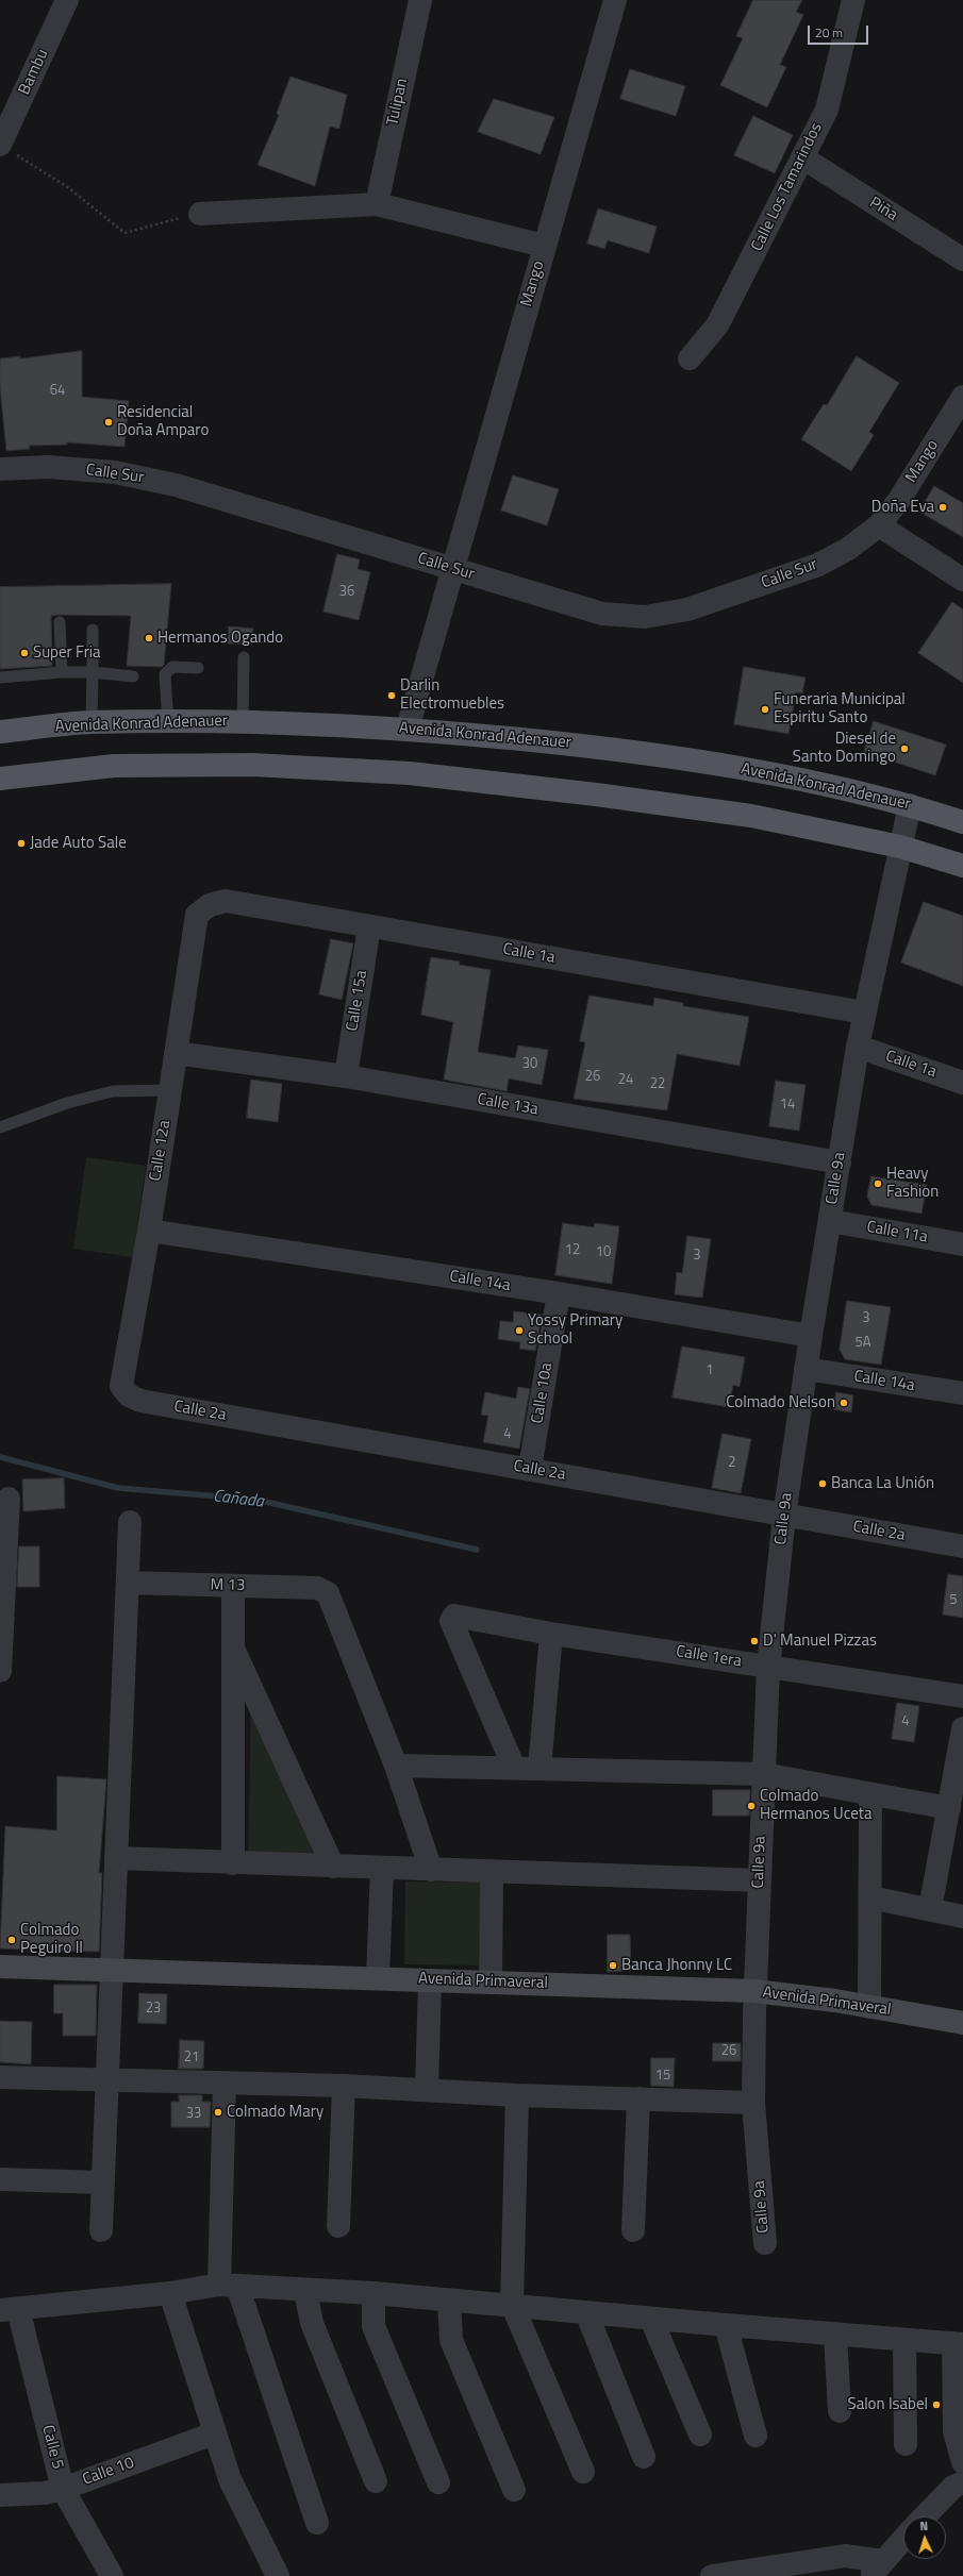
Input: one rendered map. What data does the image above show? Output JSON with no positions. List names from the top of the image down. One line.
{"streets":{"main road":["Avenida Konrad Adenauer"],"street":["Bambu","Tulipan","Calle Los Tamarindos","Piña","Mango","Calle Sur","Calle 1a","Calle 15a","Calle 13a","Calle 12a","Calle 9a","Calle 11a","Calle 14a","Calle 10a","Calle 2a","M 13","Calle 1era","Avenida Primaveral","Calle 5","Calle 10"]},"crossings":[["Calle Los Tamarindos","Piña"],["Mango","Calle Sur"],["Mango","Avenida Konrad Adenauer"],["Avenida Konrad Adenauer","Calle 9a"],["Calle 1a","Calle 15a"],["Calle 1a","Calle 12a"],["Calle 1a","Calle 9a"],["Calle 15a","Calle 13a"],["Calle 13a","Calle 12a"],["Calle 13a","Calle 9a"],["Calle 12a","Calle 14a"],["Calle 12a","Calle 2a"],["Calle 9a","Calle 11a"],["Calle 9a","Calle 14a"],["Calle 9a","Calle 2a"],["Calle 9a","Calle 1era"],["Calle 9a","Avenida Primaveral"],["Calle 14a","Calle 10a"],["Calle 10a","Calle 2a"],["Calle 5","Calle 10"]],"water":["Cañada"],"places":["Residencial Doña Amparo","Doña Eva","Hermanos Ogando","Super Fria","Darlin Electromuebles","Funeraria Municipal Espiritu Santo","Diesel de Santo Domingo","Jade Auto Sale","Heavy Fashion","Yossy Primary School","Colmado Nelson","Banca La Unión","D' Manuel Pizzas","Colmado Hermanos Uceta","Colmado Peguiro II","Banca Jhonny LC","Colmado Mary","Salon Isabel"],"house_numbers":["64","36","30","26","24","22","14","12","10","3","3","5A","1","4","2","5","4","23","26","21","15","33"],"scale_bar":"20 m","north":"top"}
